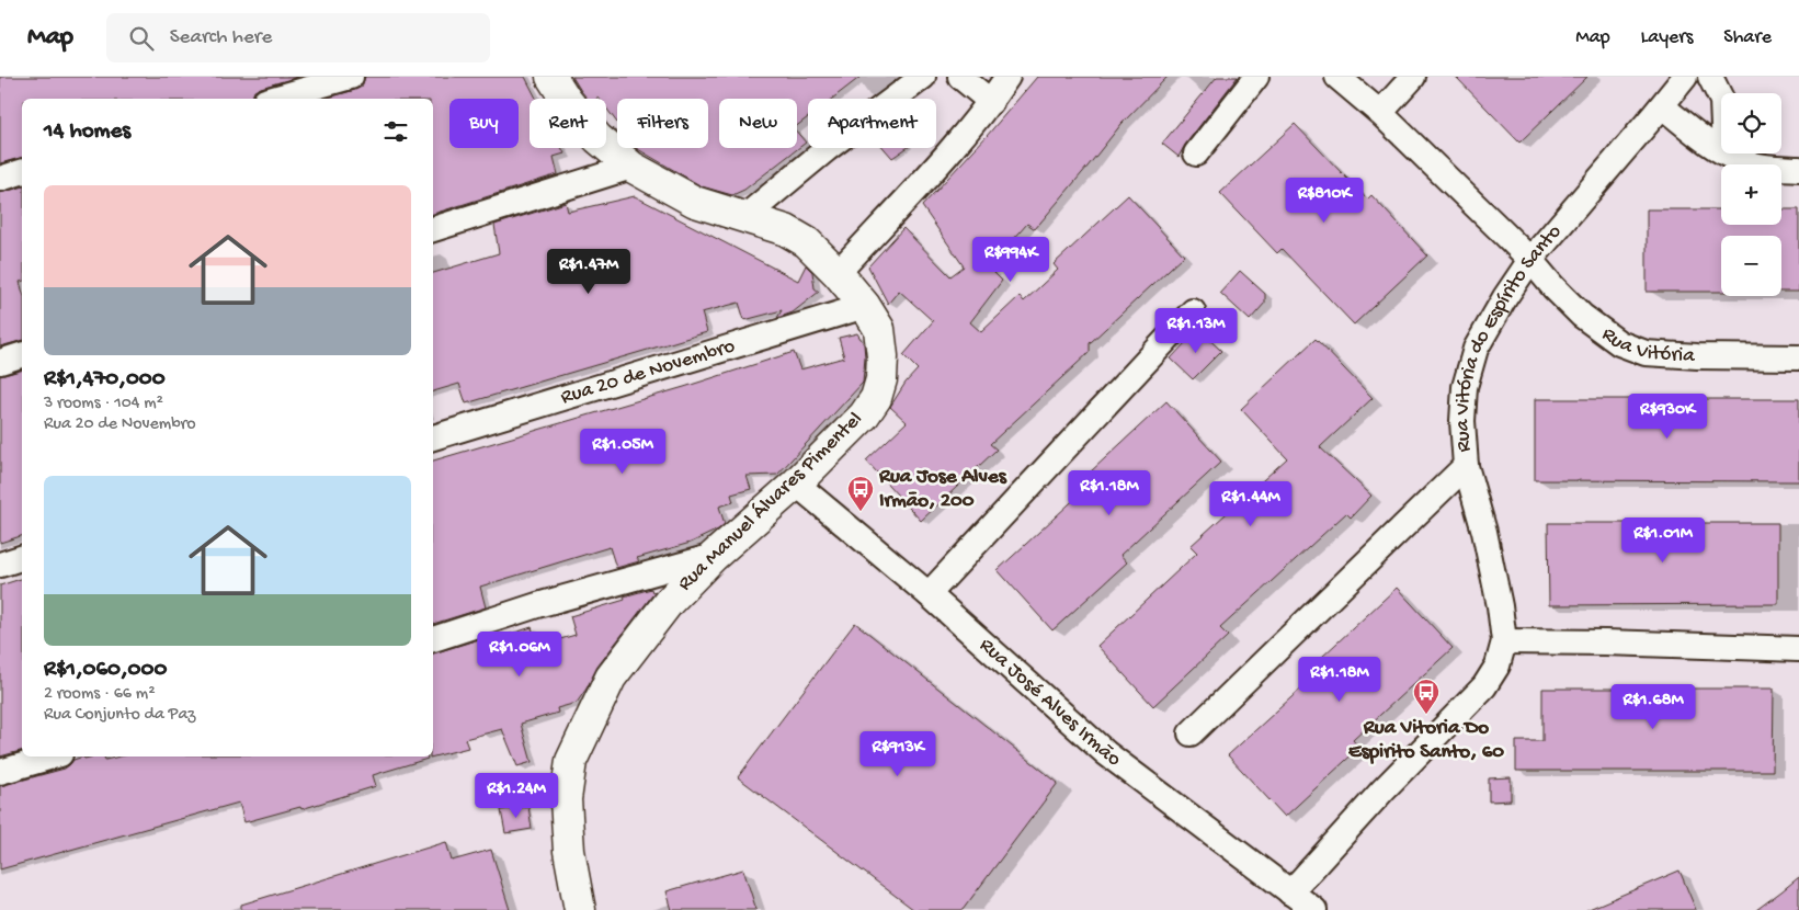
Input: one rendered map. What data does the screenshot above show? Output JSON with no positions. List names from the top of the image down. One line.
{"streets":{"street":["Rua Vitória do Espírito Santo","Rua Vitória","Rua 20 de Novembro","Rua Manuel Álvares Pimentel","Rua José Alves Irmão"]},"crossings":[["Rua Vitória do Espírito Santo","Rua Vitória"],["Rua Vitória do Espírito Santo","Rua José Alves Irmão"],["Rua 20 de Novembro","Rua Manuel Álvares Pimentel"],["Rua Manuel Álvares Pimentel","Rua José Alves Irmão"]],"places":{"bus stop":["Rua Jose Alves Irmão, 200","Rua Vitoria Do Espirito Santo, 60"]},"page":{"header":"Map","search":"Search here","nav":["Map","Layers","Share"],"map_buttons":["+","−"],"chip":["Buy","Rent","Filters","New","Apartment"],"heading":"14 homes","list":[{"name":"R$1,470,000","note":"3 rooms · 104 m² · Rua 20 de Novembro"},{"name":"R$1,060,000","note":"2 rooms · 66 m² · Rua Conjunto da Paz"}],"price":["R$810K","R$994K","R$1.47M","R$1.13M","R$930K","R$1.05M","R$1.18M","R$1.44M","R$1.01M","R$1.06M","R$1.18M","R$1.68M","R$913K","R$1.24M"]}}
